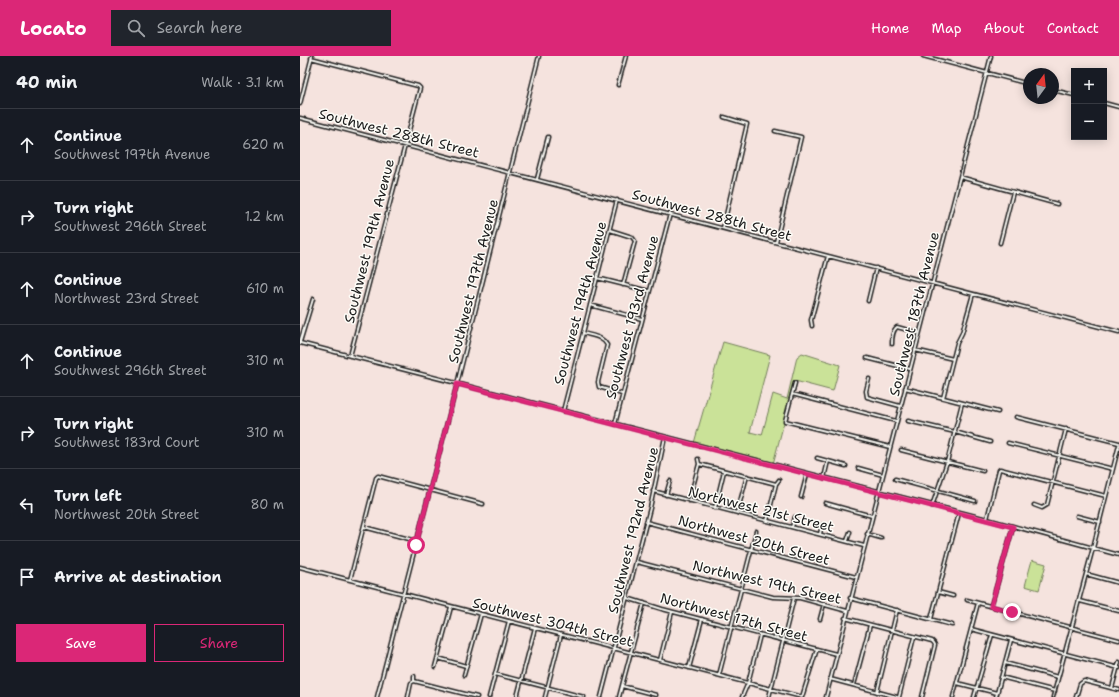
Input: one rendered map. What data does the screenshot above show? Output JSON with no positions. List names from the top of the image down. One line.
{"streets":{"street":["Southwest 288th Street","Southwest 199th Avenue","Southwest 197th Avenue","Southwest 194th Avenue","Southwest 187th Avenue","Southwest 193rd Avenue","Northwest 21st Street","Southwest 192nd Avenue","Northwest 20th Street","Northwest 19th Street","Northwest 17th Street","Southwest 304th Street"]},"crossings":[["Southwest 288th Street","Southwest 199th Avenue"],["Southwest 288th Street","Southwest 197th Avenue"],["Southwest 288th Street","Southwest 194th Avenue"],["Southwest 288th Street","Southwest 187th Avenue"],["Southwest 288th Street","Southwest 193rd Avenue"],["Southwest 197th Avenue","Southwest 304th Street"],["Southwest 187th Avenue","Northwest 21st Street"],["Southwest 187th Avenue","Northwest 20th Street"],["Southwest 187th Avenue","Northwest 19th Street"],["Southwest 187th Avenue","Northwest 17th Street"],["Northwest 21st Street","Southwest 192nd Avenue"],["Southwest 192nd Avenue","Northwest 20th Street"],["Southwest 192nd Avenue","Northwest 19th Street"],["Southwest 192nd Avenue","Northwest 17th Street"],["Southwest 192nd Avenue","Southwest 304th Street"]],"north":"top","page":{"header":"Locato","search":"Search here","nav":["Home","Map","About","Contact"],"heading":["40 min","Walk · 3.1 km"],"map_buttons":["+","−"],"list":[["Continue","Southwest 197th Avenue","620 m"],["Turn right","Southwest 296th Street","1.2 km"],["Continue","Northwest 23rd Street","610 m"],["Continue","Southwest 296th Street","310 m"],["Turn right","Southwest 183rd Court","310 m"],["Turn left","Northwest 20th Street","80 m"],"Arrive at destination"],"buttons":["Save","Share"]}}
